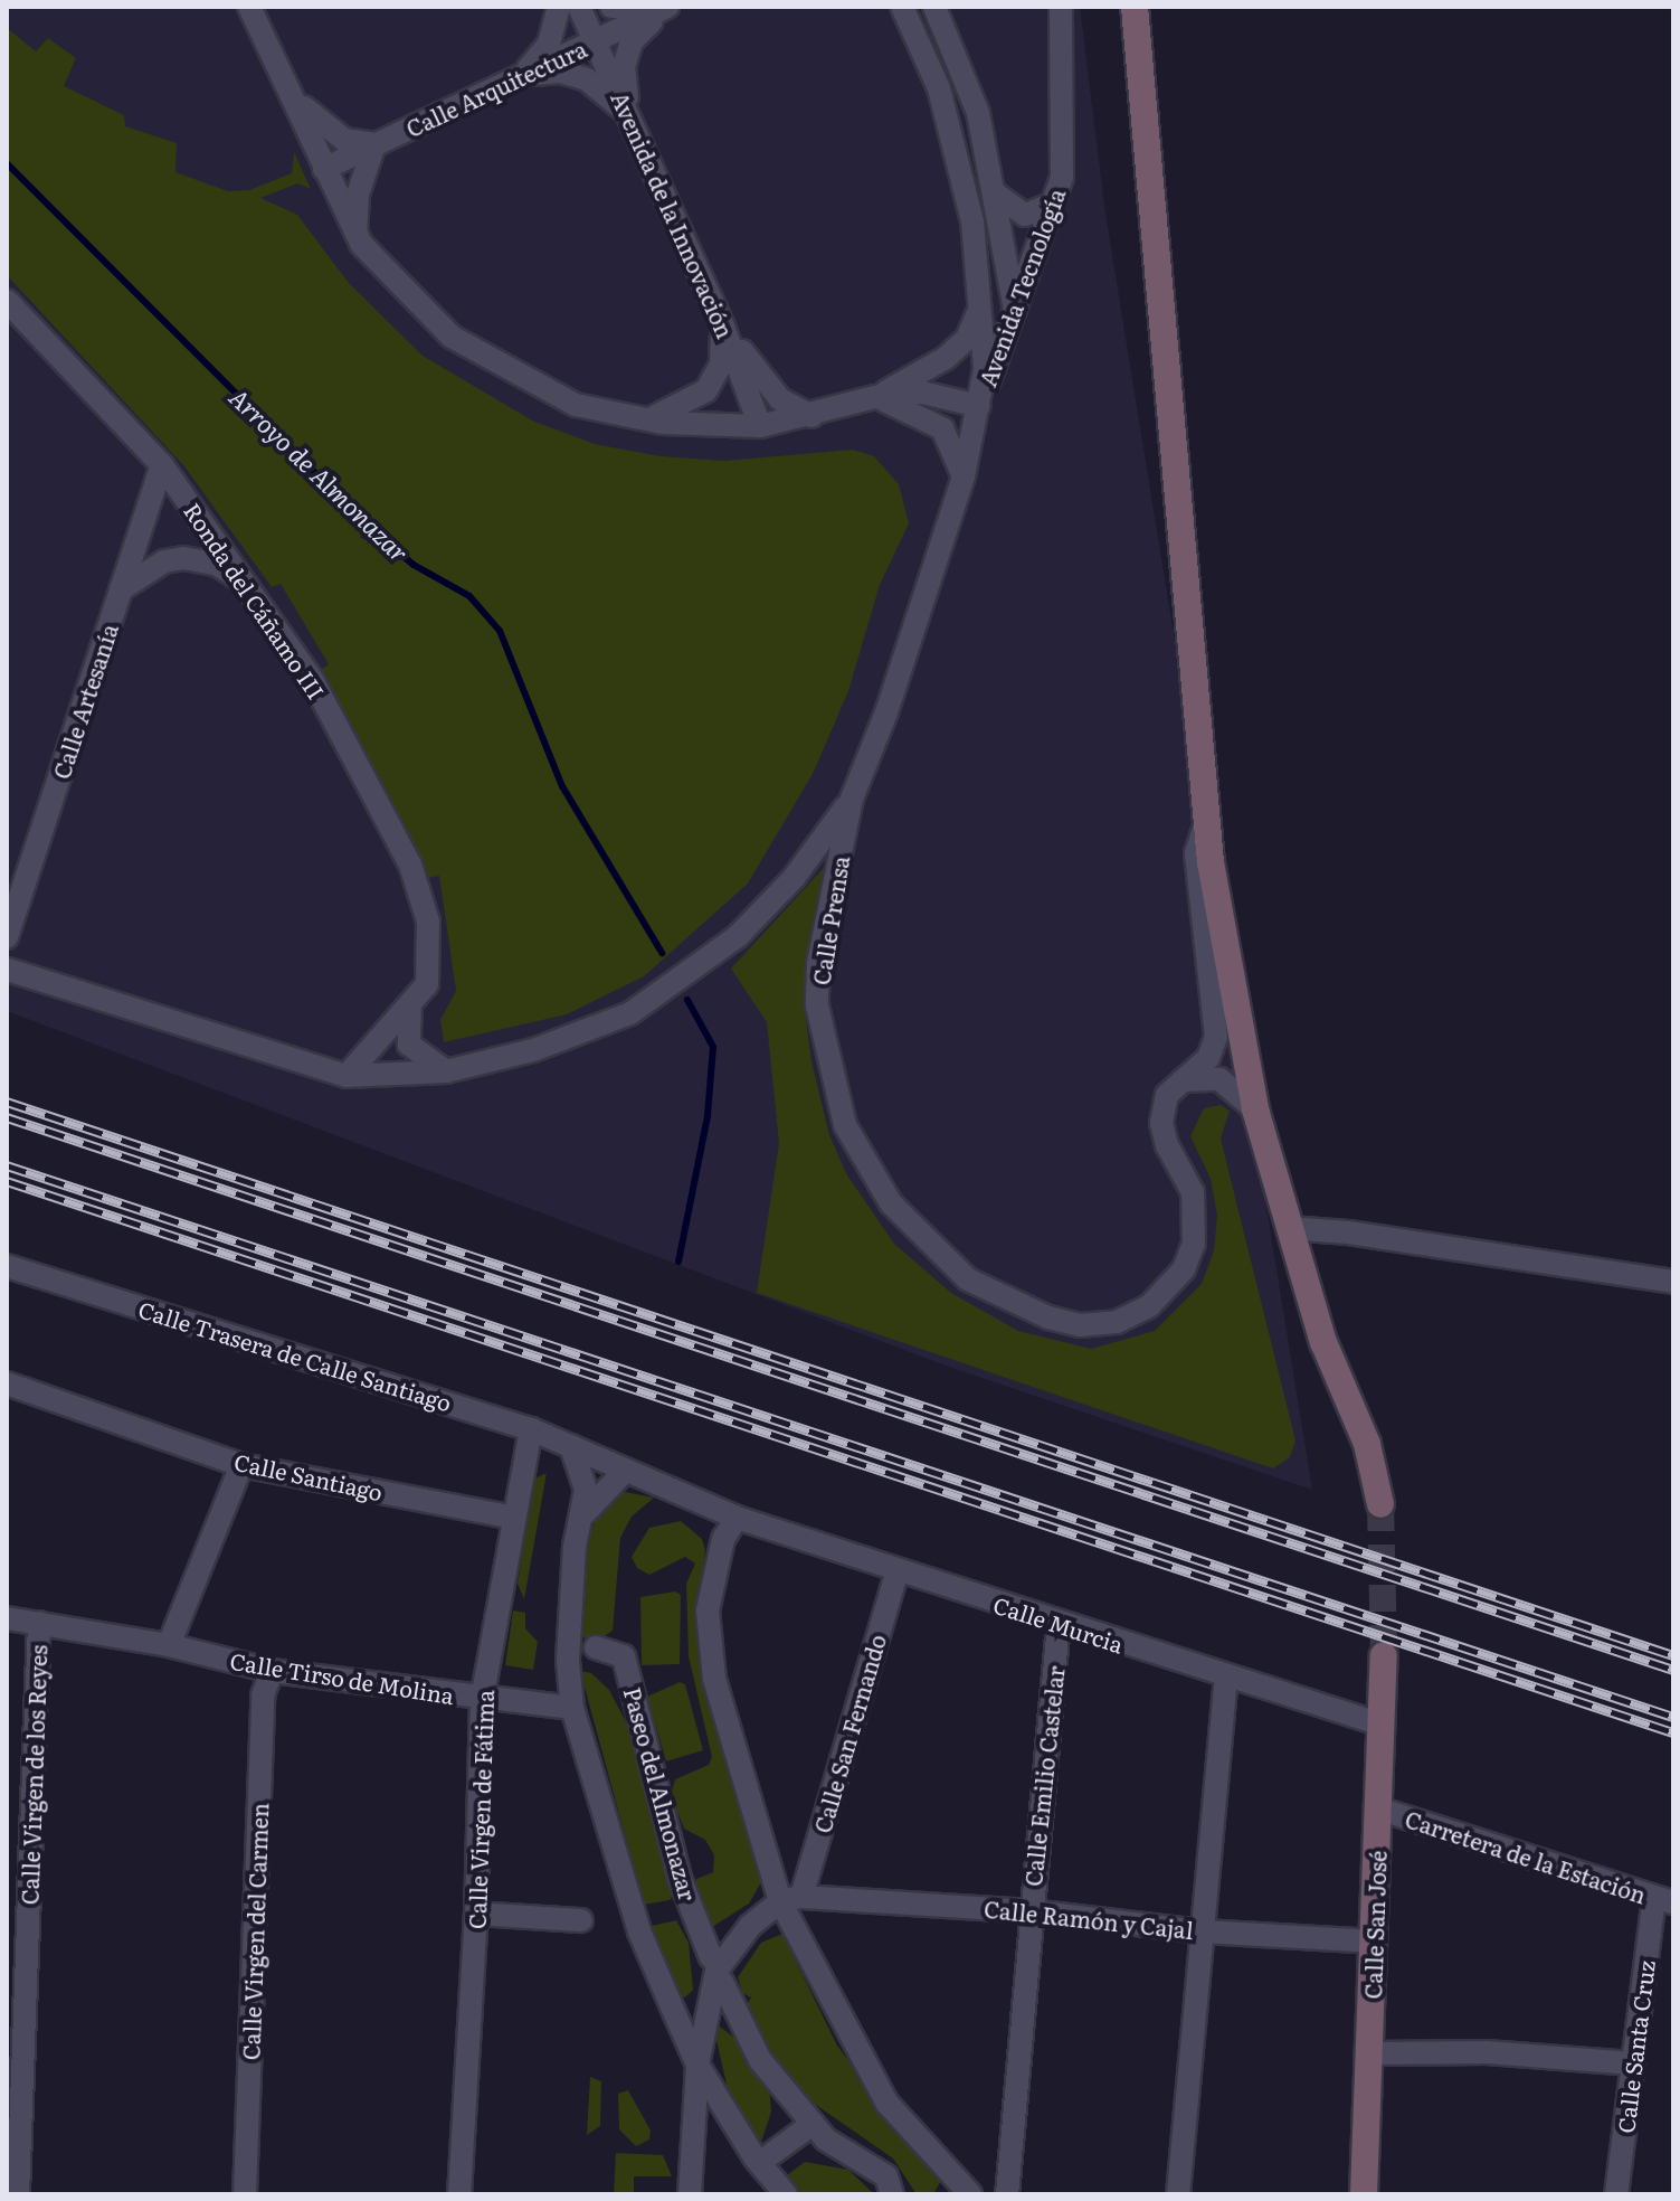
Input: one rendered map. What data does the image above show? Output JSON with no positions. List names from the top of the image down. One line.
{"streets":{"main road":["Calle San José"],"street":["Calle Arquitectura","Avenida de la Innovación","Avenida Tecnología","Ronda del Cáñamo III","Calle Artesanía","Calle Prensa","Calle Trasera de Calle Santiago","Calle Santiago","Calle Murcia","Calle Tirso de Molina","Calle San Fernando","Calle Virgen de los Reyes","Calle Emilio Castelar","Paseo del Almonazar","Calle Virgen de Fátima","Carretera de la Estación","Calle Ramón y Cajal","Calle Virgen del Carmen","Calle Santa Cruz"]},"crossings":[["Calle Arquitectura","Avenida de la Innovación"],["Avenida Tecnología","Calle Prensa"],["Ronda del Cáñamo III","Calle Artesanía"],["Calle Trasera de Calle Santiago","Calle Murcia"],["Calle Trasera de Calle Santiago","Calle Virgen de Fátima"],["Calle Santiago","Calle Virgen de Fátima"],["Calle Murcia","Calle San Fernando"],["Calle Murcia","Calle Emilio Castelar"],["Calle Murcia","Calle San José"],["Calle Tirso de Molina","Calle Virgen de los Reyes"],["Calle Tirso de Molina","Calle Virgen de Fátima"],["Calle Tirso de Molina","Calle Virgen del Carmen"],["Calle San Fernando","Calle Ramón y Cajal"],["Calle Emilio Castelar","Calle Ramón y Cajal"],["Carretera de la Estación","Calle San José"],["Carretera de la Estación","Calle Santa Cruz"],["Calle Ramón y Cajal","Calle San José"]],"water":["Arroyo de Almonazar"]}
